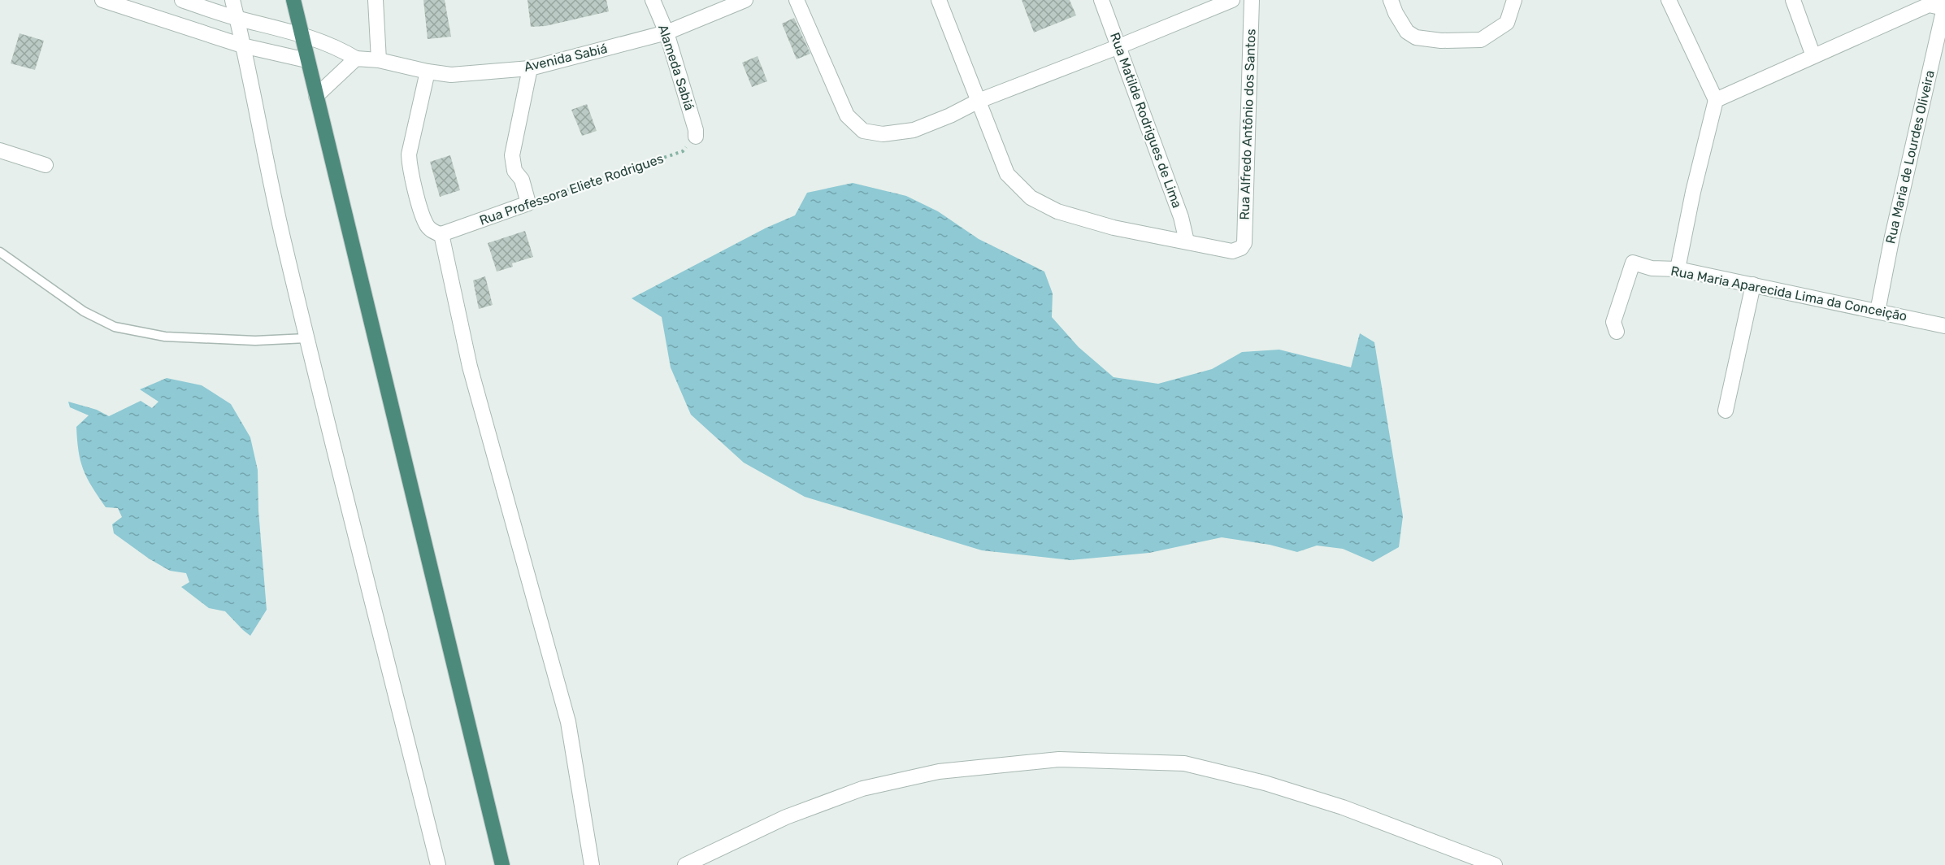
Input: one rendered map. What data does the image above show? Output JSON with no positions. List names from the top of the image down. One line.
{"streets":{"street":["Avenida Sabiá","Alameda Sabiá","Rua Matilde Rodrigues de Lima","Rua Alfredo Antônio dos Santos","Rua Maria de Lourdes Oliveira","Rua Professora Eliete Rodrigues","Rua Maria Aparecida Lima da Conceição"]},"crossings":[["Avenida Sabiá","Alameda Sabiá"],["Alameda Sabiá","Rua Professora Eliete Rodrigues"],["Rua Matilde Rodrigues de Lima","Rua Alfredo Antônio dos Santos"],["Rua Maria de Lourdes Oliveira","Rua Maria Aparecida Lima da Conceição"]]}
